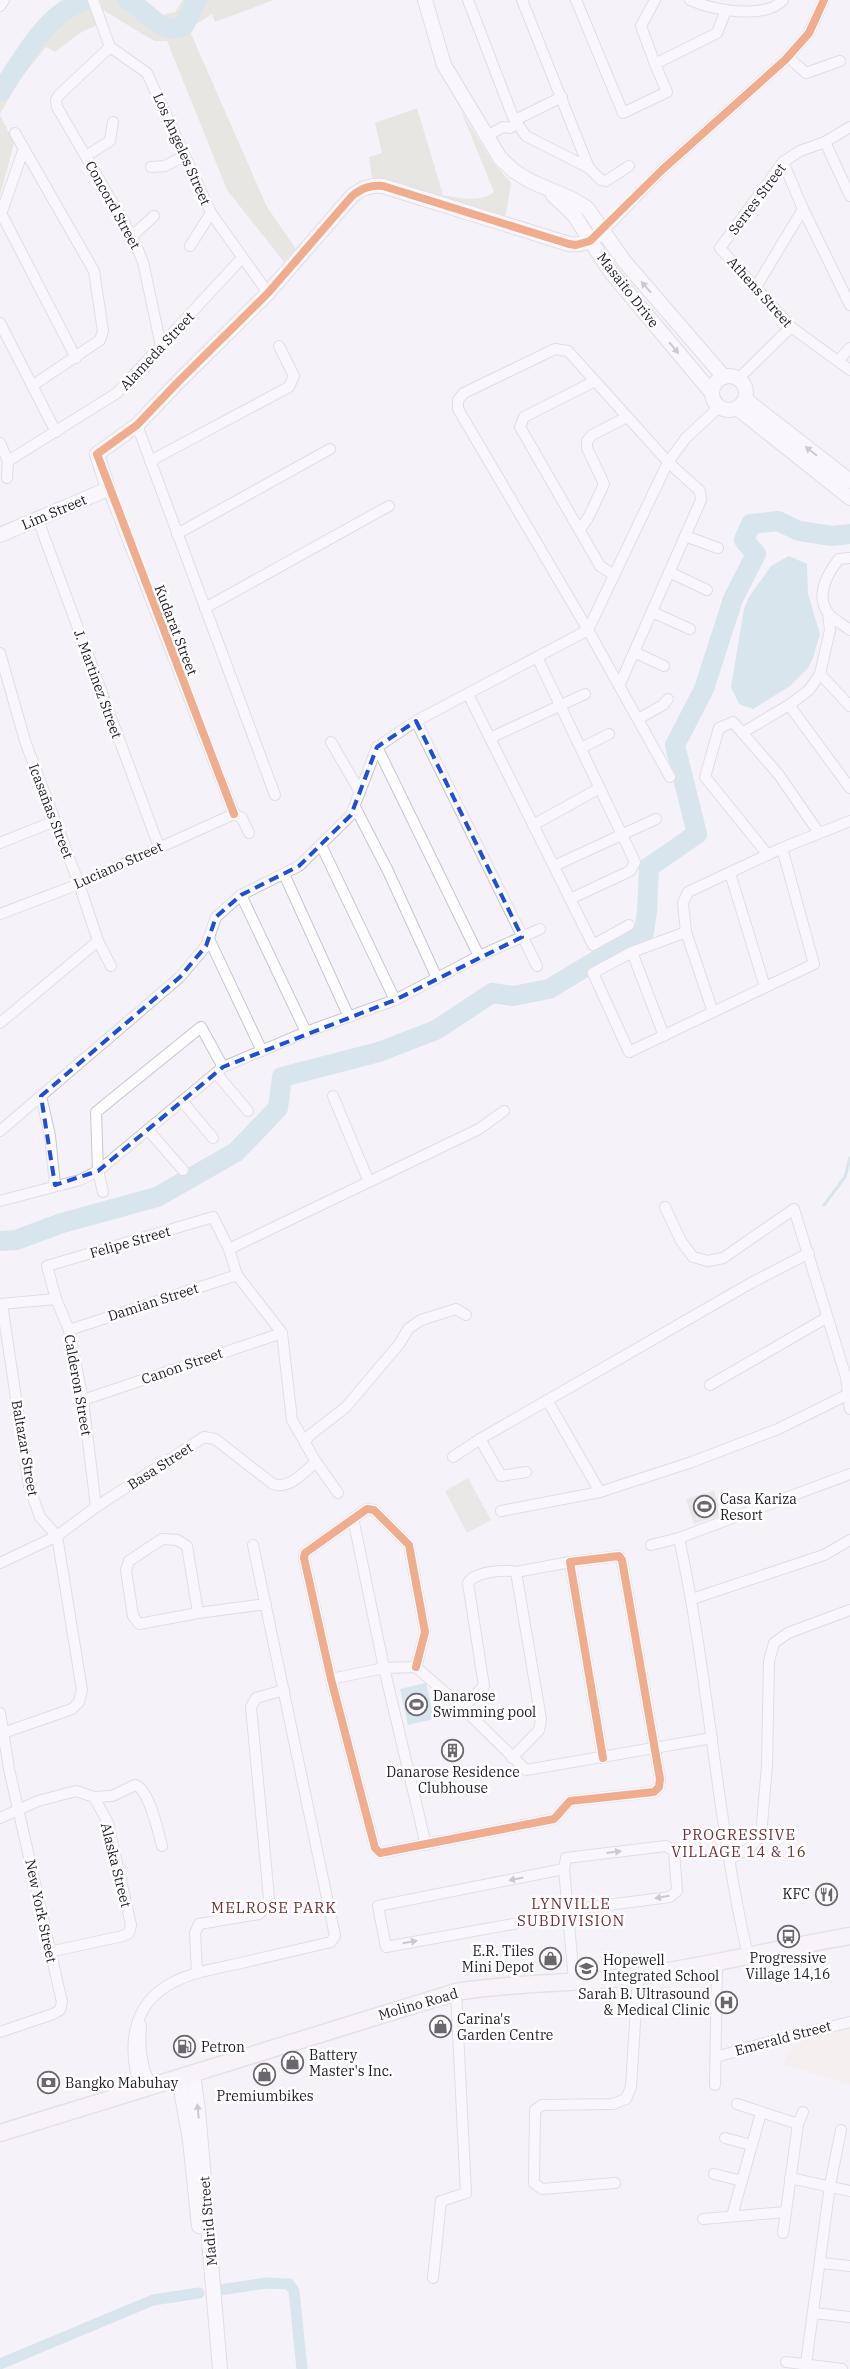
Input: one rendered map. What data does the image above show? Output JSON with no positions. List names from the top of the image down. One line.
{"streets":{"main road":["Molino Road"],"street":["Los Angeles Street","Serres Street","Concord Street","Masaito Drive","Athens Street","Alameda Street","Lim Street","Kudarat Street","J. Martinez Street","Icasañas Street","Luciano Street","Felipe Street","Damian Street","Canon Street","Calderon Street","Baltazar Street","Basa Street","Alaska Street","New York Street","Emerald Street","Madrid Street"]},"crossings":[["Los Angeles Street","Concord Street"],["Los Angeles Street","Alameda Street"],["Serres Street","Athens Street"],["Concord Street","Alameda Street"],["Lim Street","Kudarat Street"],["Lim Street","J. Martinez Street"],["Kudarat Street","Luciano Street"],["J. Martinez Street","Luciano Street"],["Icasañas Street","Luciano Street"],["Felipe Street","Calderon Street"],["Damian Street","Calderon Street"],["Canon Street","Calderon Street"],["Calderon Street","Basa Street"],["Baltazar Street","Basa Street"],["Alaska Street","New York Street"],["Molino Road","Madrid Street"]],"districts":["PROGRESSIVE VILLAGE 14 & 16","LYNVILLE SUBDIVISION","MELROSE PARK"],"places":{"sports":["Casa Kariza Resort","Danarose Swimming pool"],"building":["Danarose Residence Clubhouse"],"restaurant":["KFC"],"bus stop":["Progressive Village 14,16"],"shop":["E.R. Tiles Mini Depot","Carina's Garden Centre","Battery Master's Inc.","Premiumbikes"],"school or university":["Hopewell Integrated School"],"hospital":["Sarah B. Ultrasound & Medical Clinic"],"fuel station":["Petron"],"bank":["Bangko Mabuhay"]}}
